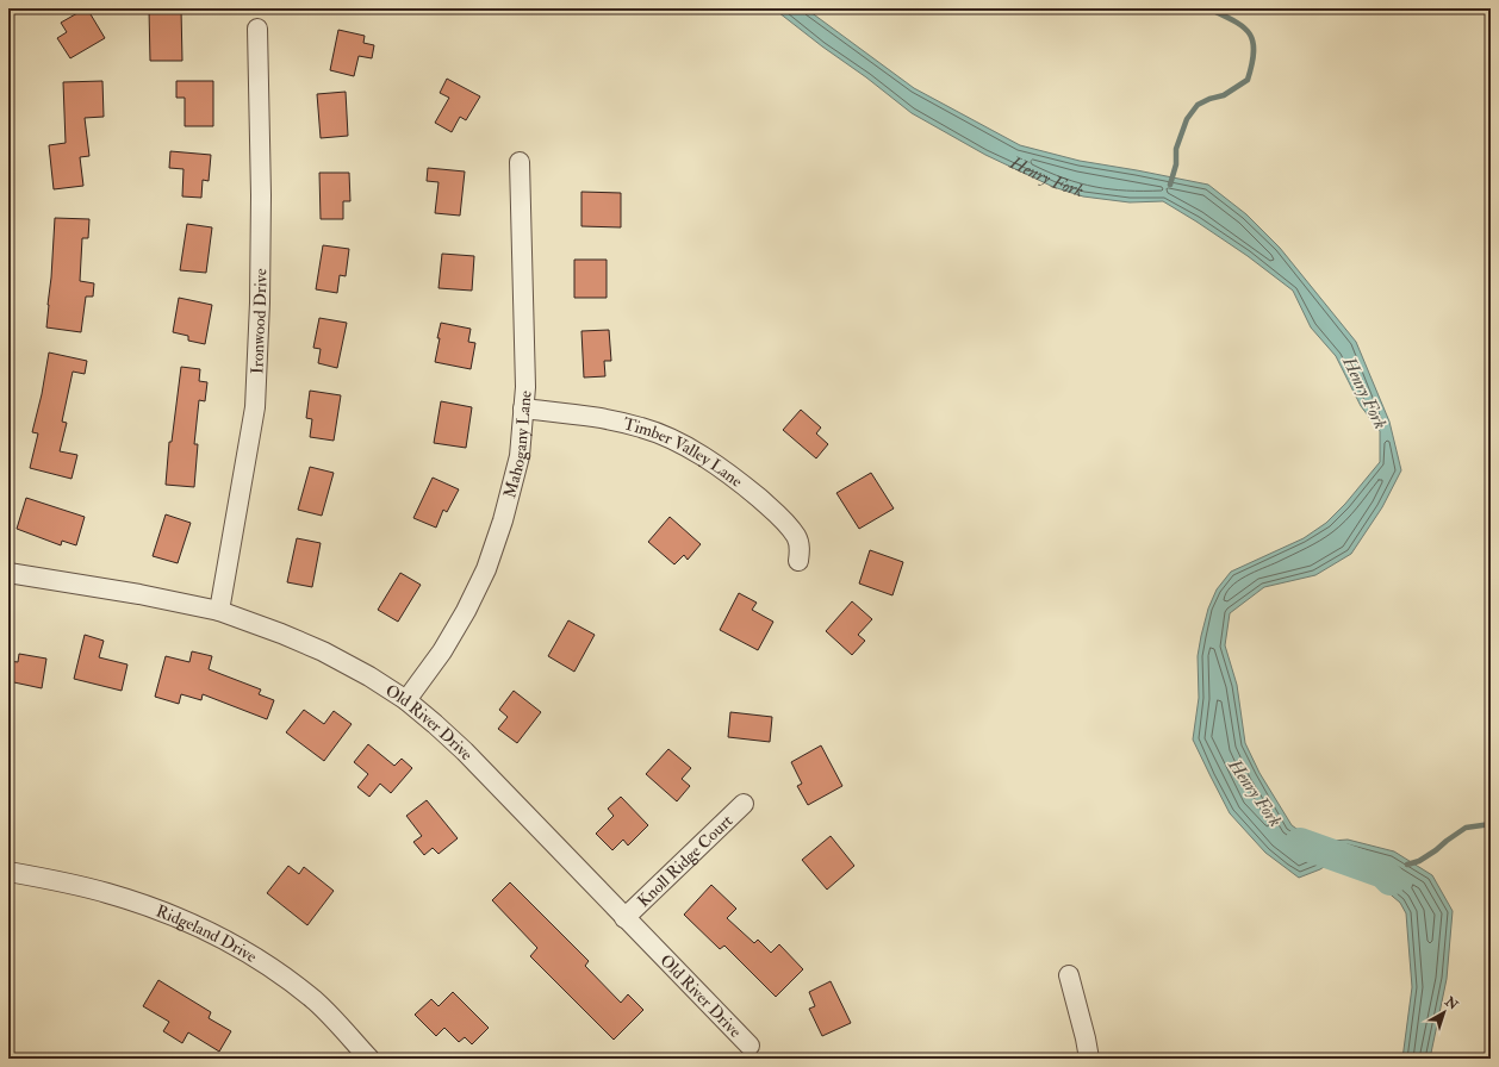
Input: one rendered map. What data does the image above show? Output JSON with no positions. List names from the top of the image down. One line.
{"streets":{"street":["Ironwood Drive","Mahogany Lane","Timber Valley Lane","Old River Drive","Knoll Ridge Court","Ridgeland Drive"]},"crossings":[["Ironwood Drive","Old River Drive"],["Mahogany Lane","Timber Valley Lane"],["Mahogany Lane","Old River Drive"],["Old River Drive","Knoll Ridge Court"]],"water":["Henry Fork"],"north":"top right"}
